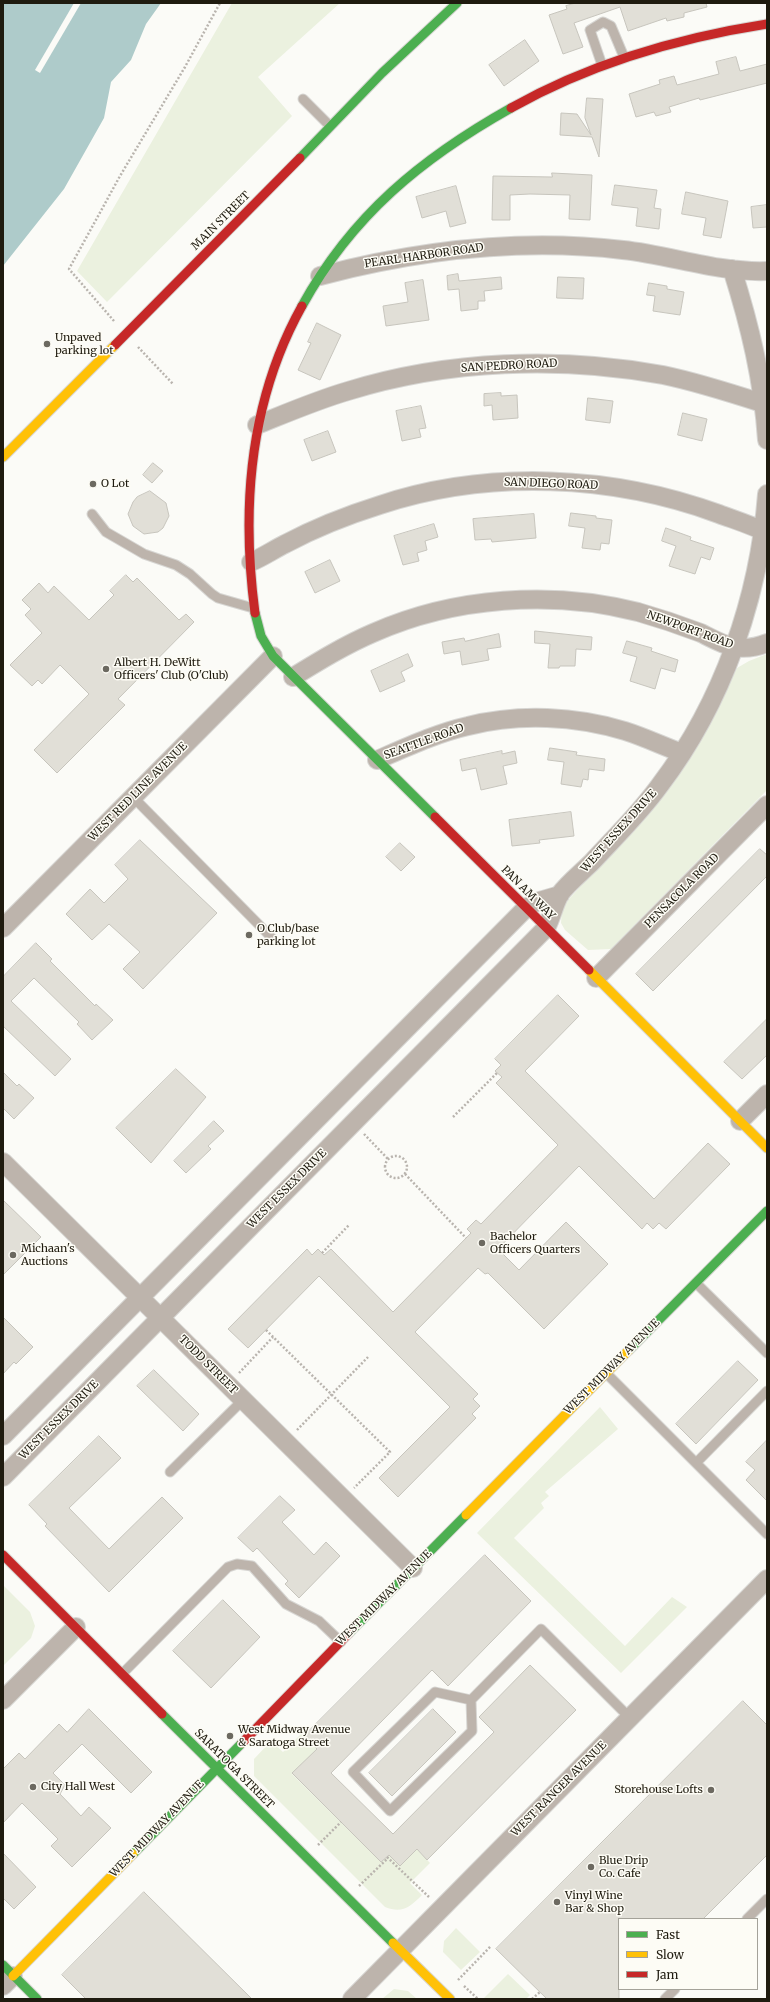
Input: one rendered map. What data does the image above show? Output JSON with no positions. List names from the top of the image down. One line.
{"streets":{"street":["MAIN STREET","PEARL HARBOR ROAD","SAN PEDRO ROAD","SAN DIEGO ROAD","NEWPORT ROAD","SEATTLE ROAD","WEST RED LINE AVENUE","WEST ESSEX DRIVE","PENSACOLA ROAD","PAN AM WAY","TODD STREET","WEST MIDWAY AVENUE","SARATOGA STREET","WEST RANGER AVENUE"]},"crossings":[["PEARL HARBOR ROAD","PAN AM WAY"],["SAN PEDRO ROAD","PAN AM WAY"],["SAN DIEGO ROAD","WEST ESSEX DRIVE"],["SAN DIEGO ROAD","PAN AM WAY"],["NEWPORT ROAD","WEST ESSEX DRIVE"],["NEWPORT ROAD","PAN AM WAY"],["SEATTLE ROAD","WEST ESSEX DRIVE"],["SEATTLE ROAD","PAN AM WAY"],["WEST RED LINE AVENUE","PAN AM WAY"],["WEST ESSEX DRIVE","PAN AM WAY"],["WEST ESSEX DRIVE","TODD STREET"],["PENSACOLA ROAD","PAN AM WAY"],["TODD STREET","WEST MIDWAY AVENUE"],["WEST MIDWAY AVENUE","SARATOGA STREET"],["SARATOGA STREET","WEST RANGER AVENUE"]],"places":["Unpaved parking lot","O Lot","Albert H. DeWitt Officers' Club (O'Club)","O Club/base parking lot","Bachelor Officers Quarters","Michaan's Auctions","West Midway Avenue & Saratoga Street","City Hall West","Storehouse Lofts","Blue Drip Co. Cafe","Vinyl Wine Bar & Shop"],"legend":["Fast","Slow","Jam"]}
